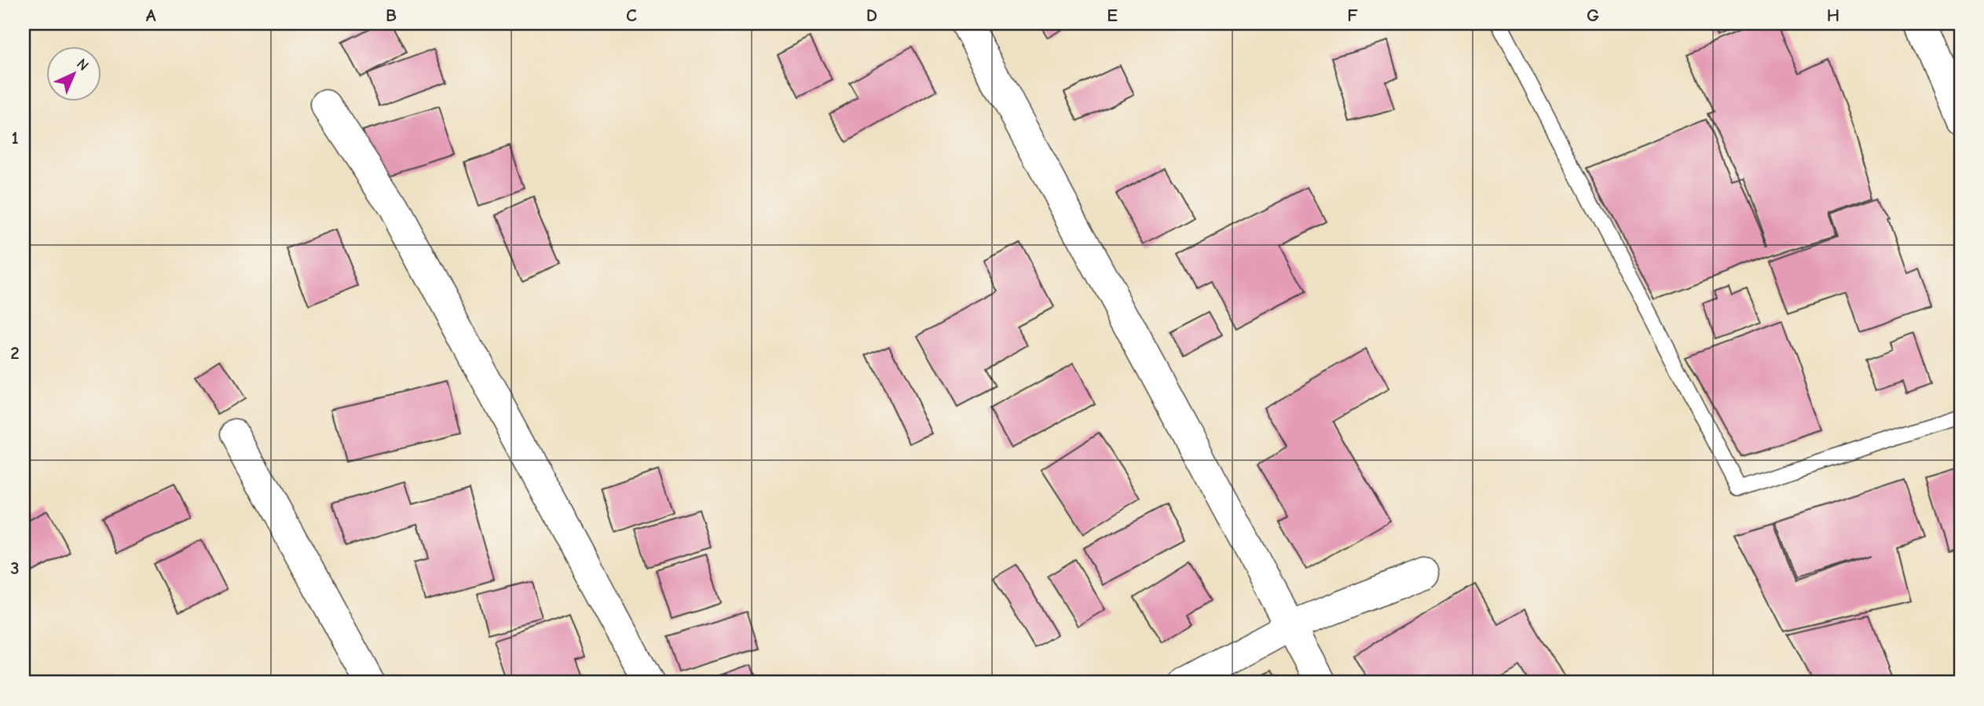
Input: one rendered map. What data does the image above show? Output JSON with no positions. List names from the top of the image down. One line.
{"north":"top right","grid":{"columns":["A","B","C","D","E","F","G","H"],"rows":["1","2","3"]}}
